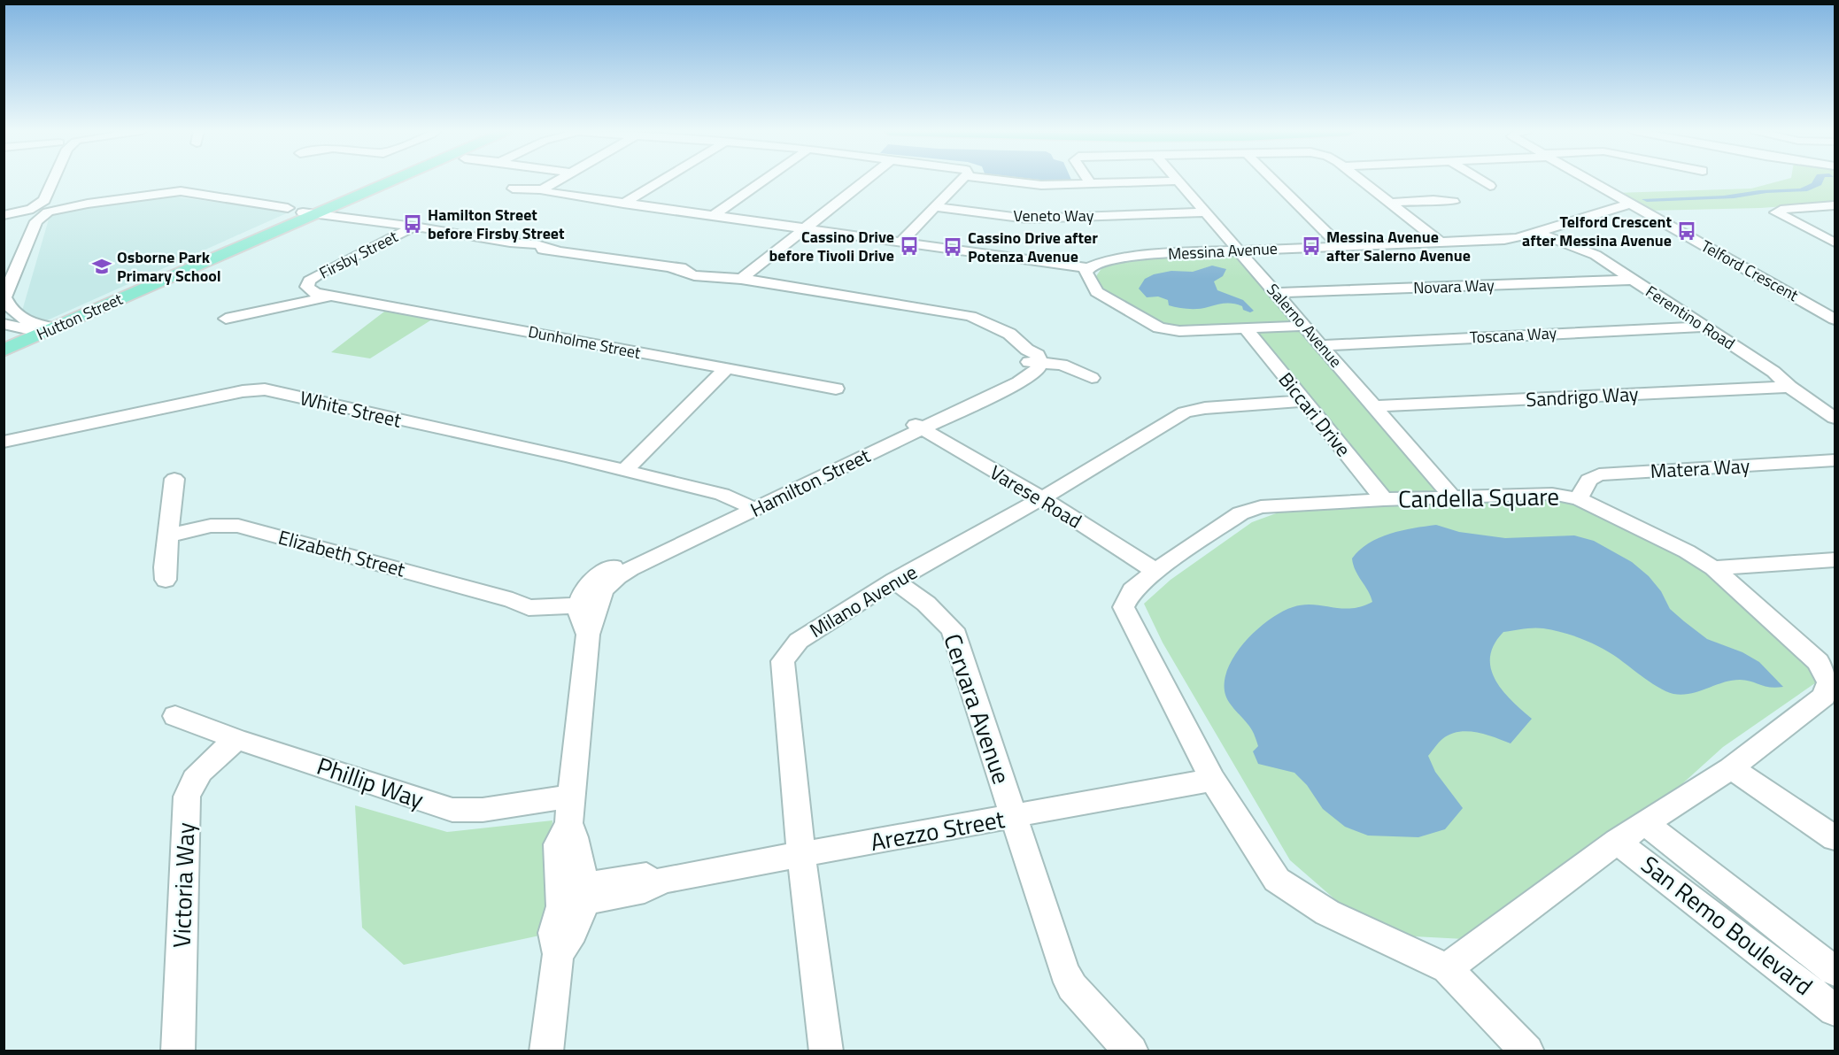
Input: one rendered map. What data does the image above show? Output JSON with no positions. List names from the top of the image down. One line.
{"streets":{"main road":["Hutton Street"],"street":["Veneto Way","Messina Avenue","Firsby Street","Telford Crescent","Novara Way","Ferentino Road","Salerno Avenue","Toscana Way","Dunholme Street","Sandrigo Way","White Street","Biccari Drive","Matera Way","Hamilton Street","Varese Road","Candella Square","Elizabeth Street","Milano Avenue","Cervara Avenue","Phillip Way","Arezzo Street","Victoria Way","San Remo Boulevard"]},"crossings":[["Veneto Way","Salerno Avenue"],["Messina Avenue","Telford Crescent"],["Messina Avenue","Ferentino Road"],["Messina Avenue","Salerno Avenue"],["Firsby Street","Dunholme Street"],["Novara Way","Ferentino Road"],["Novara Way","Salerno Avenue"],["Ferentino Road","Toscana Way"],["Ferentino Road","Sandrigo Way"],["Salerno Avenue","Toscana Way"],["Salerno Avenue","Sandrigo Way"],["Salerno Avenue","Candella Square"],["White Street","Hamilton Street"],["Biccari Drive","Candella Square"],["Biccari Drive","Milano Avenue"],["Matera Way","Candella Square"],["Hamilton Street","Varese Road"],["Hamilton Street","Elizabeth Street"],["Varese Road","Candella Square"],["Varese Road","Milano Avenue"],["Candella Square","Arezzo Street"],["Candella Square","San Remo Boulevard"],["Milano Avenue","Cervara Avenue"],["Milano Avenue","Arezzo Street"],["Cervara Avenue","Arezzo Street"],["Phillip Way","Victoria Way"]],"places":{"bus stop":["Hamilton Street before Firsby Street","Telford Crescent after Messina Avenue","Cassino Drive before Tivoli Drive","Messina Avenue after Salerno Avenue","Cassino Drive after Potenza Avenue"],"school or university":["Osborne Park Primary School"]}}
